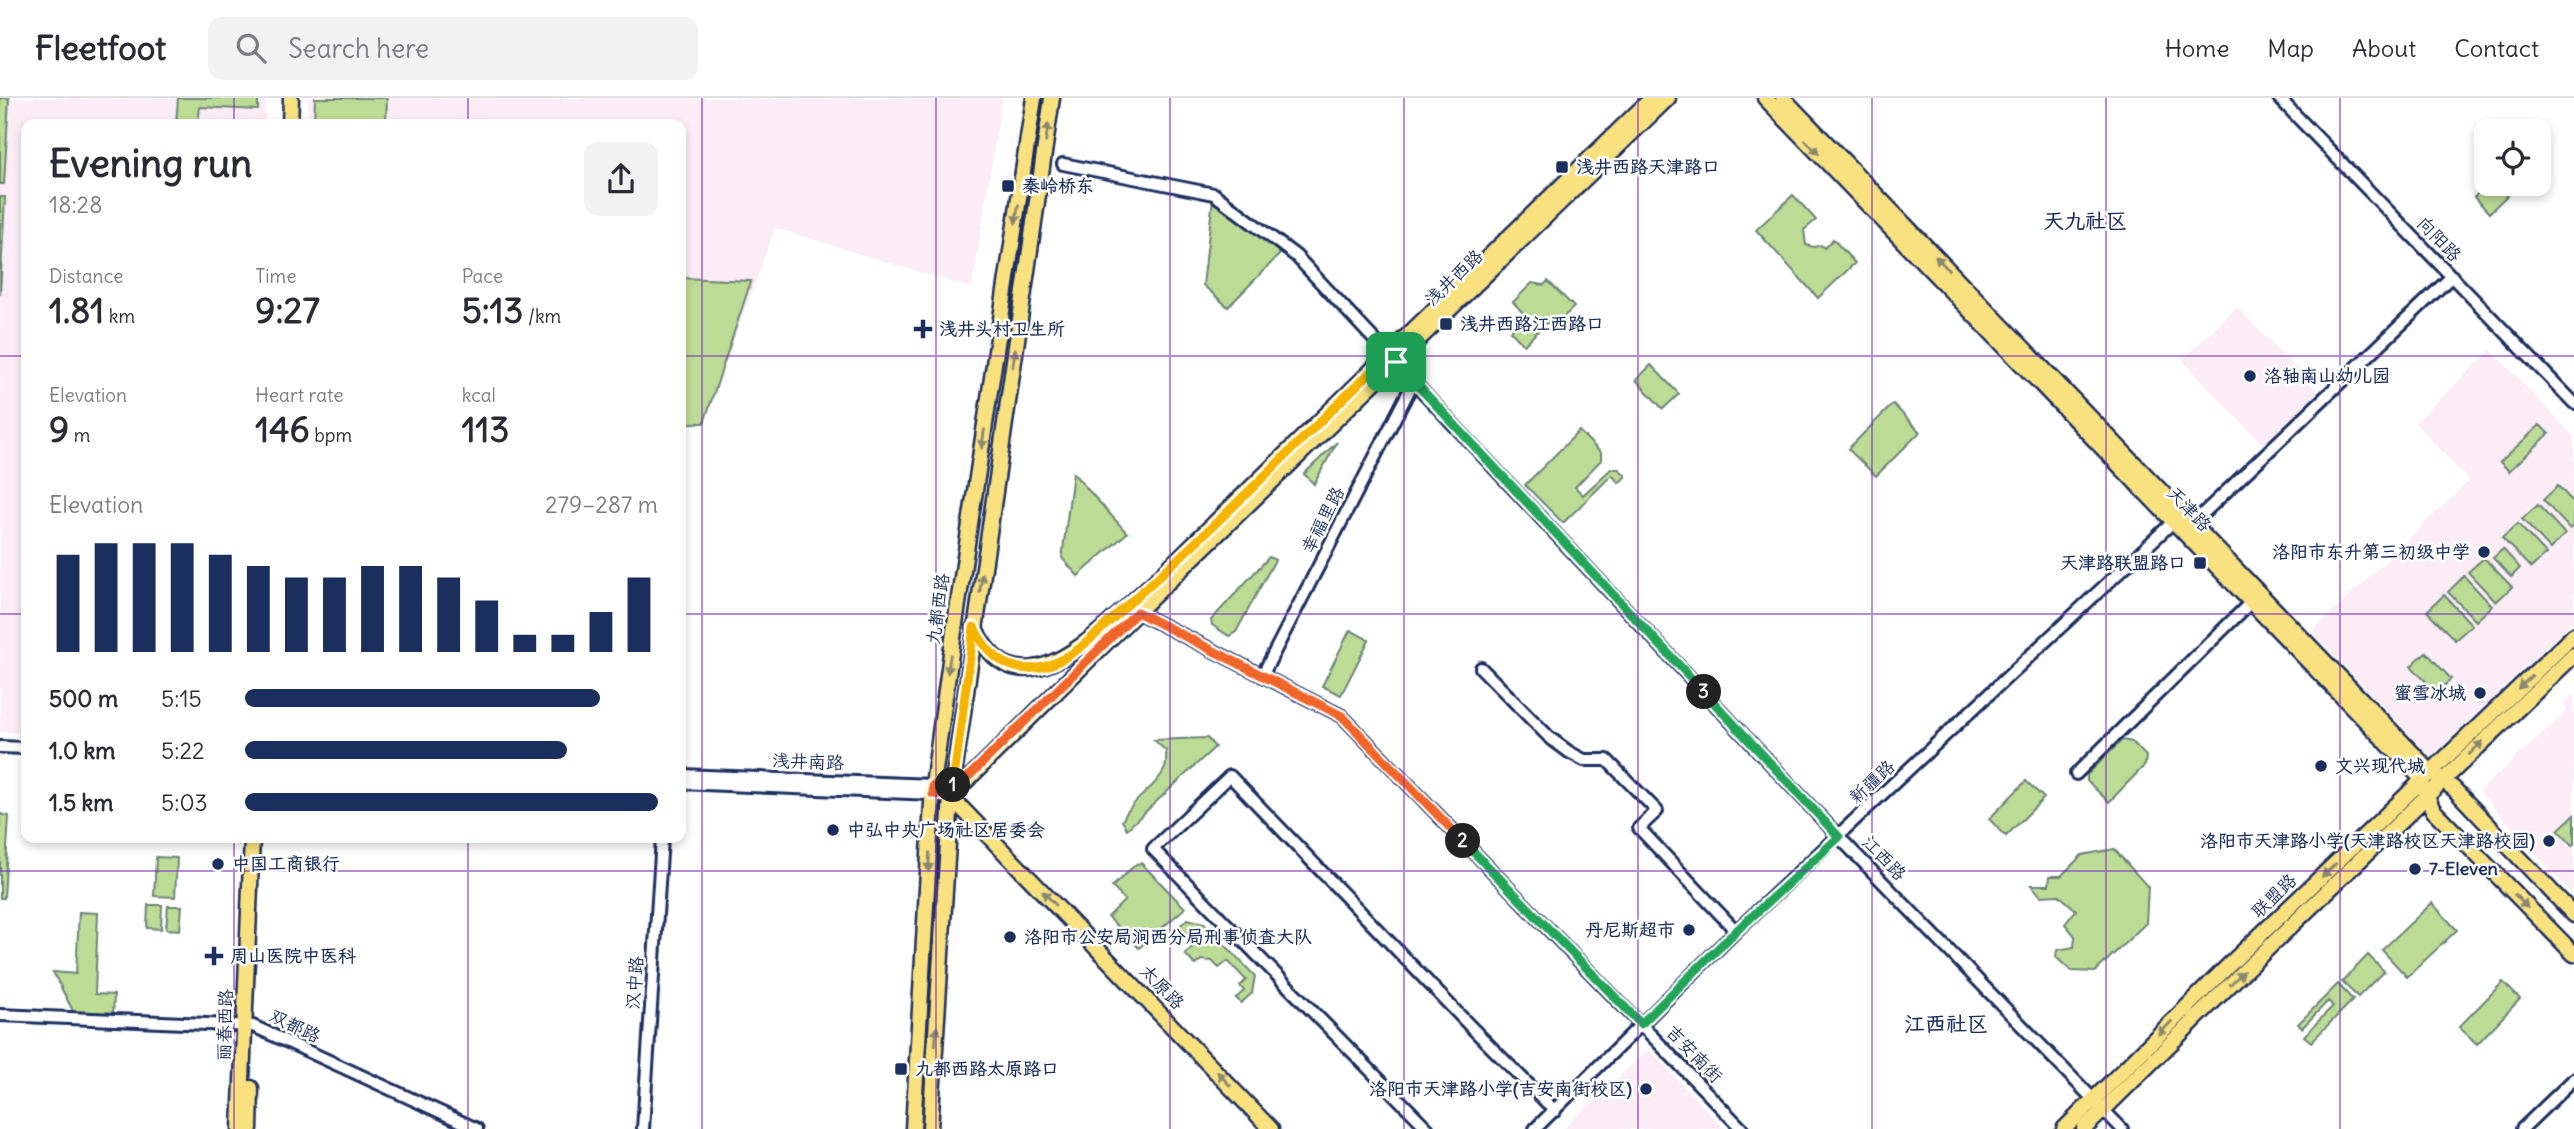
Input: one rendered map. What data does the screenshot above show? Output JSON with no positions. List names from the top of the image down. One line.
{"streets":{"main road":["浅井西路","天津路","九都西路","联盟路","太原路","丽春西路"],"street":["向阳路","幸福里路","浅井南路","新疆路","江西路","汉中路","双都路","吉安南街"]},"crossings":[["向阳路","新疆路"],["浅井西路","江西路"],["浅井西路","太原路"],["浅井西路","吉安南街"],["天津路","新疆路"],["天津路","联盟路"],["幸福里路","江西路"],["幸福里路","吉安南街"],["九都西路","浅井南路"],["九都西路","太原路"],["浅井南路","太原路"],["新疆路","江西路"],["新疆路","吉安南街"],["江西路","联盟路"],["丽春西路","双都路"]],"one_way":["太原路"],"districts":["天九社区","江西社区"],"places":{"transit":["浅井西路天津路口","秦岭桥东","浅井西路江西路口","天津路联盟路口","九都西路太原路口"],"health":["浅井头村卫生所","周山医院中医科"],"other":["洛轴南山幼儿园","洛阳市东升第三初级中学","蜜雪冰城","文兴现代城","中弘中央广场社区居委会","洛阳市天津路小学(天津路校区天津路校园)","中国工商银行","7-Eleven","丹尼斯超市","洛阳市公安局涧西分局刑事侦查大队","洛阳市天津路小学(吉安南街校区)"]},"page":{"header":"Fleetfoot","search":"Search here","nav":["Home","Map","About","Contact"],"heading":["Evening run","18:28"],"stats":[["Distance","1.81 km"],["Time","9:27"],["Pace","5:13 /km"],["Elevation","9 m"],["Heart rate","146 bpm"],["kcal","113"]],"chart":["Elevation","279–287 m"],"list":[{"name":"500 m","note":"5:15"},{"name":"1.0 km","note":"5:22"},{"name":"1.5 km","note":"5:03"}],"pins":["3","1","2"]}}
